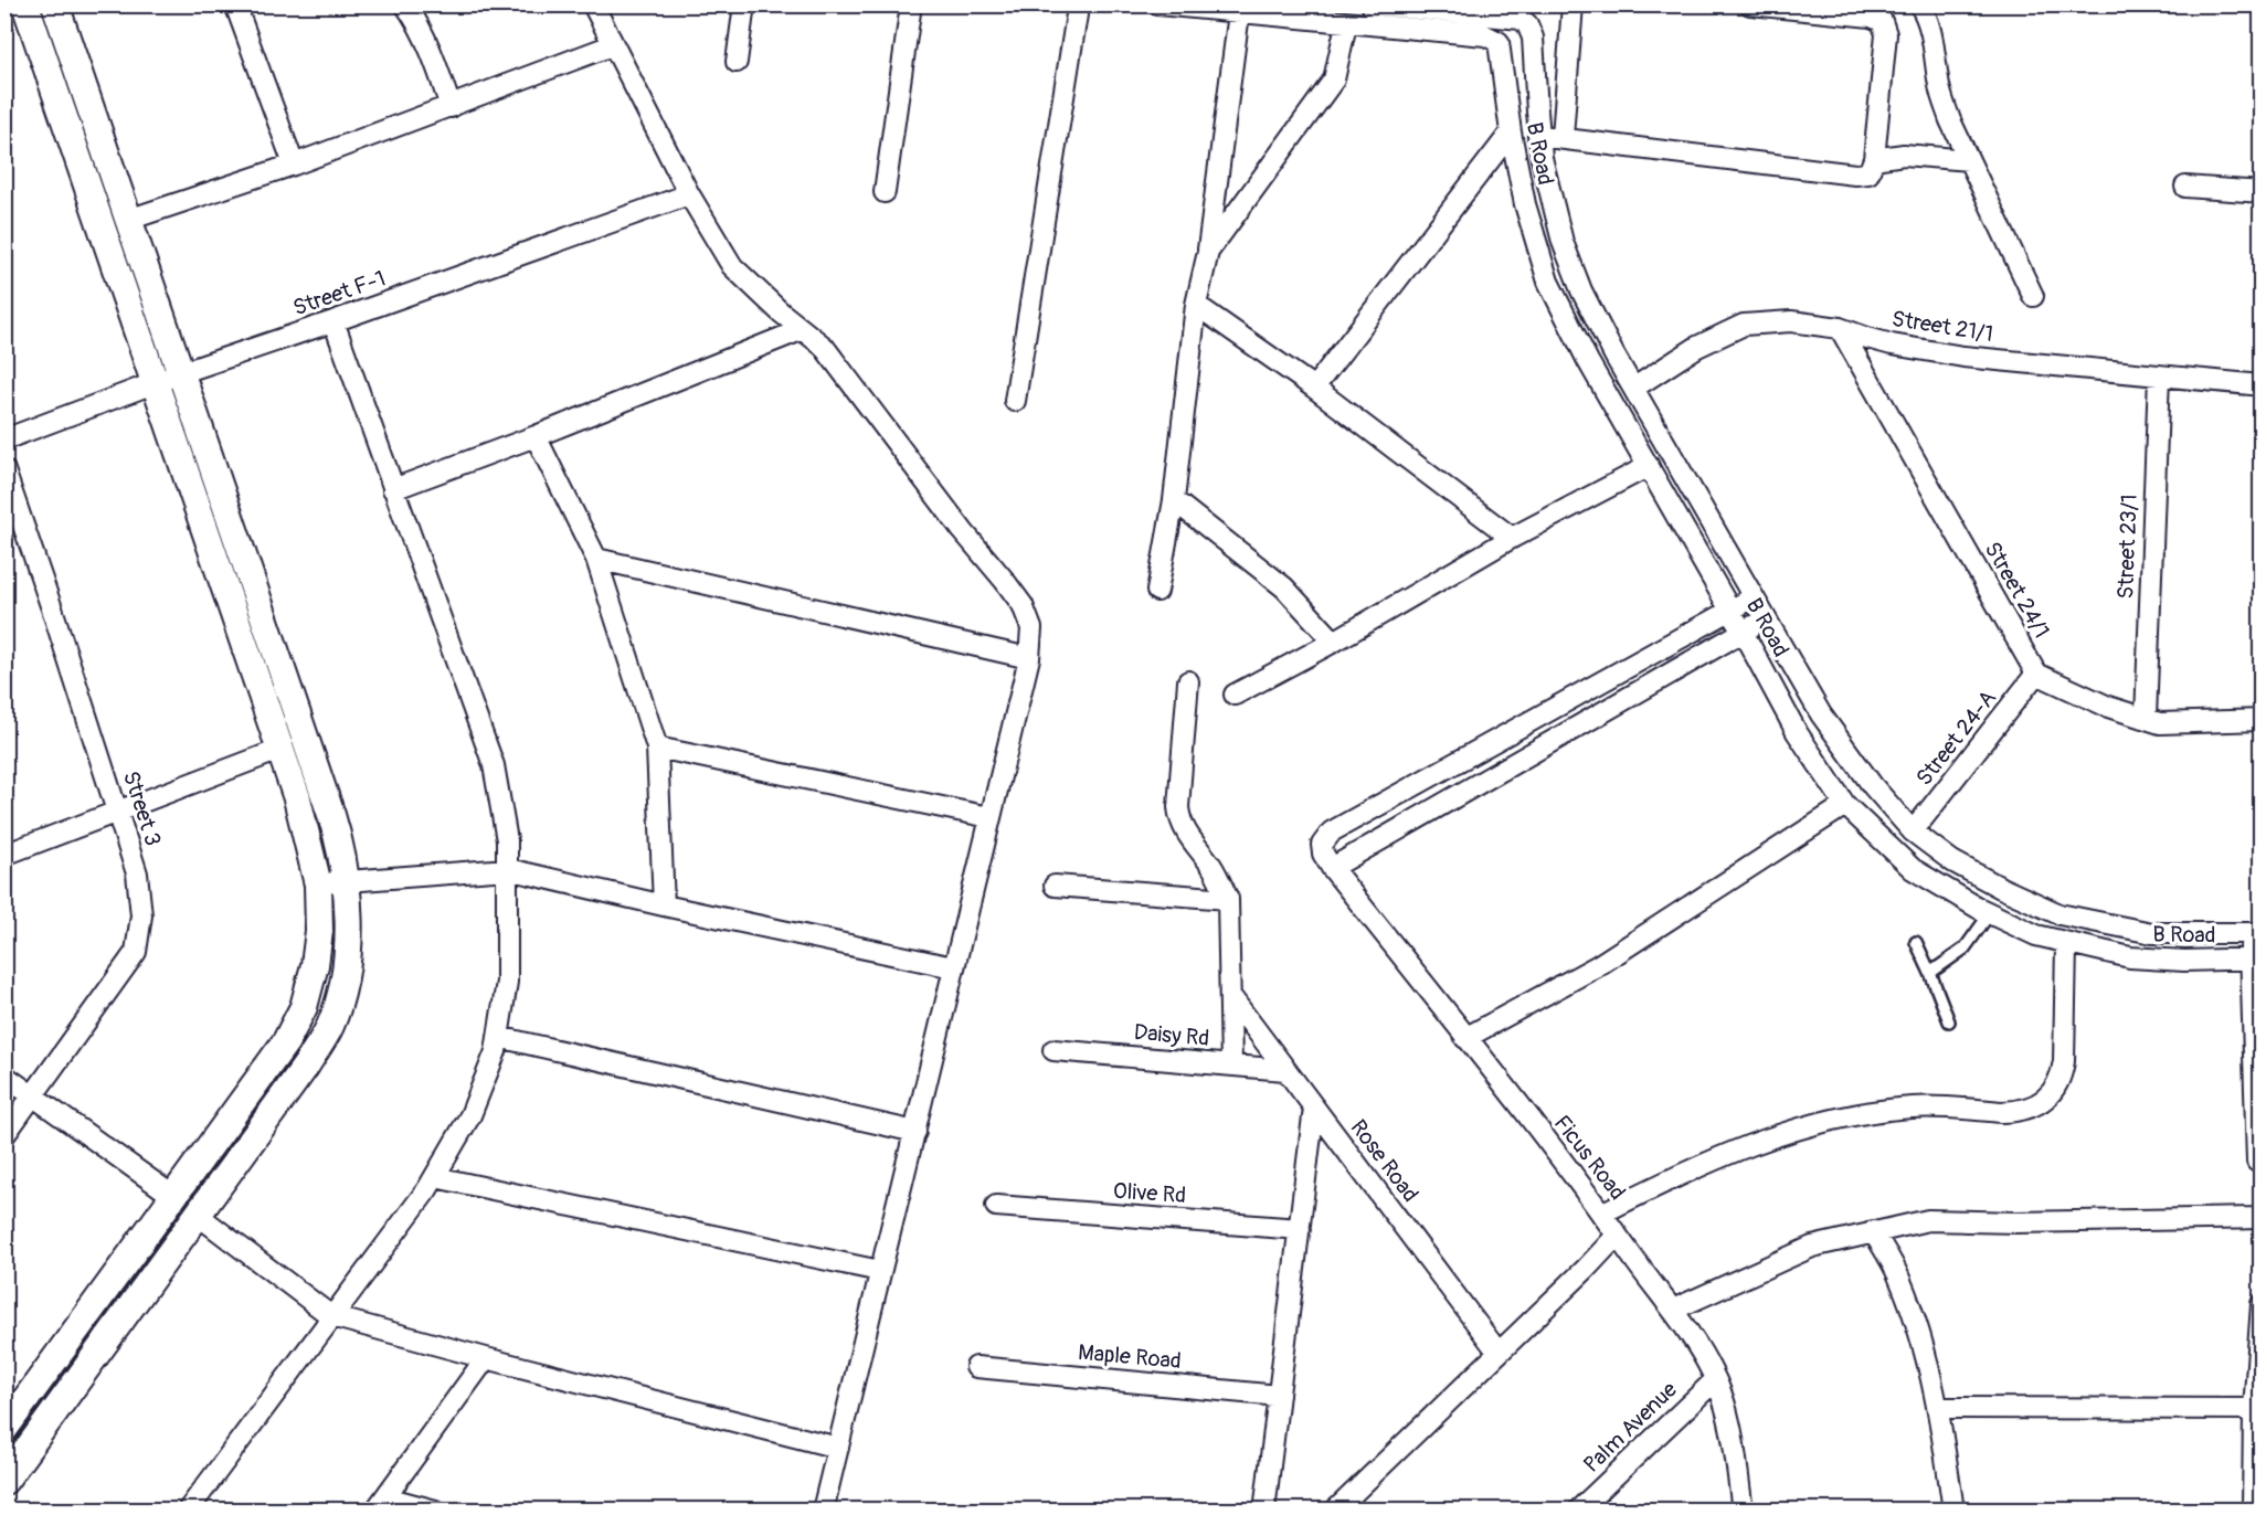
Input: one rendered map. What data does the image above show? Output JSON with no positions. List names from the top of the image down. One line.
{"streets":{"street":["B Road","Street F-1","Street 21/1","Street 23/1","Street 24/1","Street 24-A","Street 3","Daisy Rd","Ficus Road","Rose Road","Olive Rd","Maple Road","Palm Avenue"]},"crossings":[["B Road","Street 21/1"],["B Road","Street 24-A"],["Street 21/1","Street 23/1"],["Street 21/1","Street 24/1"],["Street 23/1","Street 24/1"],["Street 24/1","Street 24-A"],["Daisy Rd","Rose Road"],["Ficus Road","Palm Avenue"]]}
